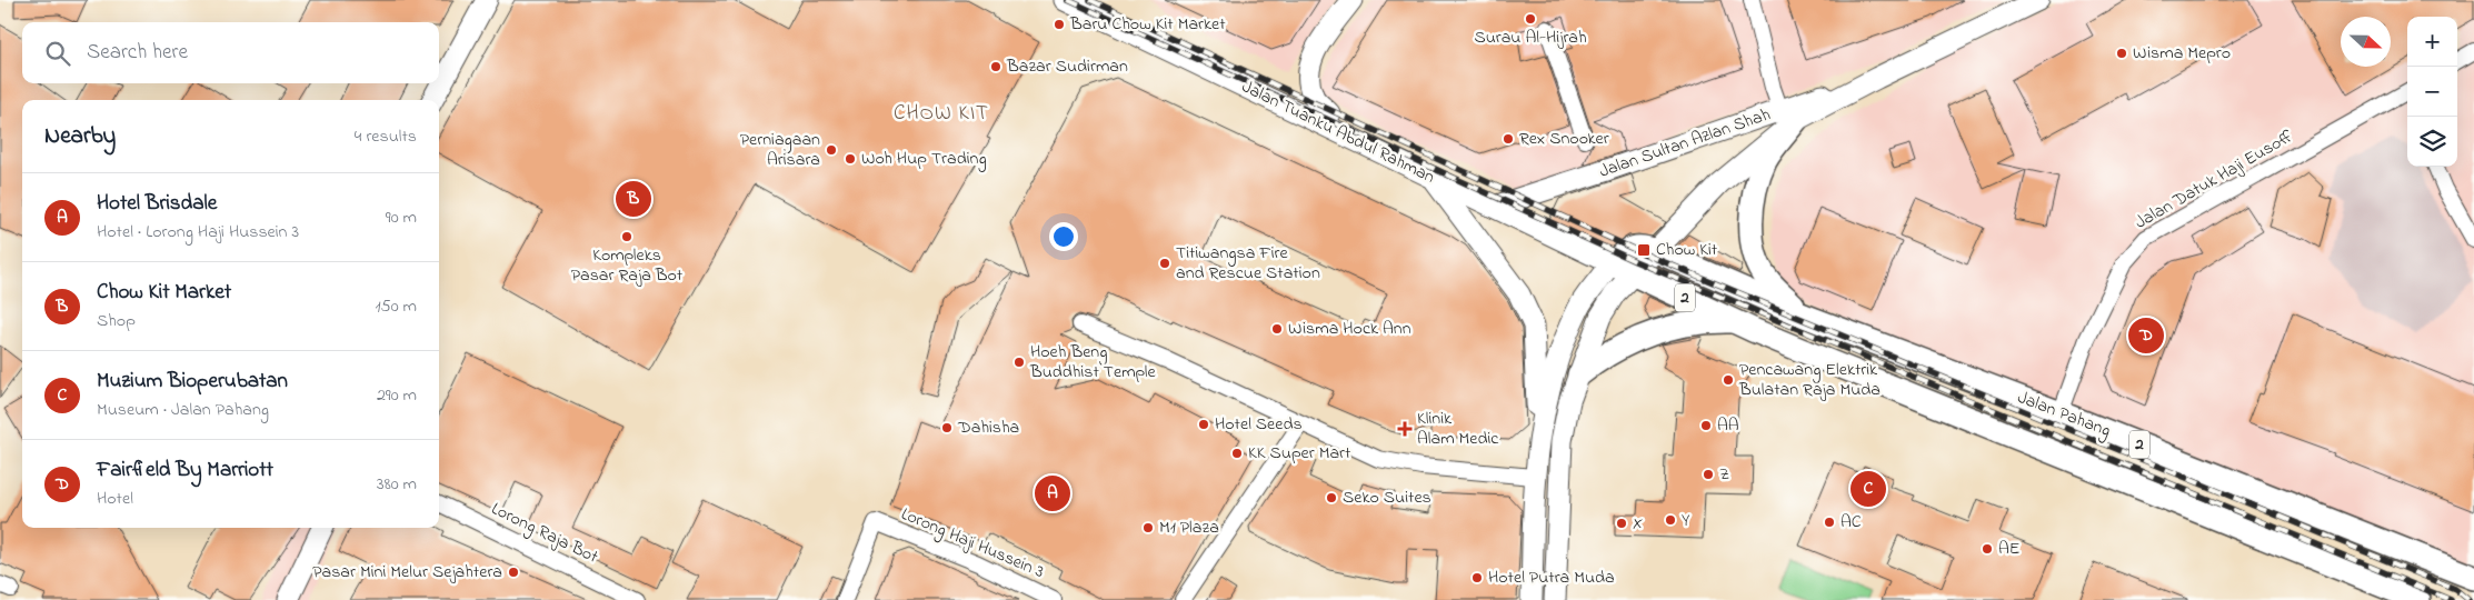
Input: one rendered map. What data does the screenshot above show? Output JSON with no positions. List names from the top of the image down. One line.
{"streets":{"main road":["Jalan Tuanku Abdul Rahman","Jalan Sultan Azlan Shah","2","Jalan Pahang"],"street":["Jalan Datuk Haji Eusoff","Lorong Raja Bot","Lorong Haji Hussein 3"]},"crossings":[["Jalan Tuanku Abdul Rahman","Jalan Sultan Azlan Shah"],["Jalan Tuanku Abdul Rahman","2"],["Jalan Sultan Azlan Shah","2"],["Jalan Sultan Azlan Shah","Jalan Pahang"],["Jalan Datuk Haji Eusoff","Jalan Pahang"]],"districts":["CHOW KIT"],"places":{"other":["Surau Al-Hijrah","Baru Chow Kit Market","Wisma Mepro","Bazar Sudirman","Rex Snooker","Perniagaan Arisara","Woh Hup Trading","Kompleks Pasar Raja Bot","Titiwangsa Fire and Rescue Station","Wisma Hock Ann","Hoeh Beng Buddhist Temple","Pencawang Elektrik Bulatan Raja Muda","Hotel Seeds","AA","Dahisha","KK Super Mart","Z","Seko Suites","Y","AC","X","M1 Plaza","AE","Pasar Mini Melur Sejahtera","Hotel Putra Muda"],"transit":["Chow Kit"],"health":["Klinik Alam Medic"]},"north":"right","page":{"map_buttons":["+","−"],"search":"Search here","heading":["Nearby","4 results"],"list":[{"mark":"A","name":"Hotel Brisdale","note":"Hotel · Lorong Haji Hussein 3","value":"90 m"},{"mark":"B","name":"Chow Kit Market","note":"Shop","value":"150 m"},{"mark":"C","name":"Muzium Bioperubatan","note":"Museum · Jalan Pahang","value":"290 m"},{"mark":"D","name":"Fairfield By Marriott","note":"Hotel","value":"380 m"}],"pins":["B","D","C","A"]}}
